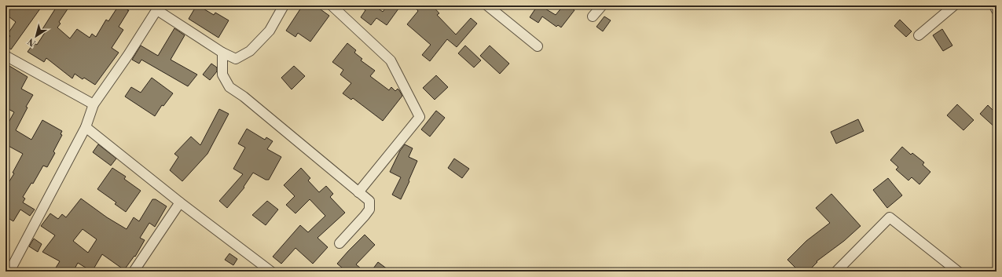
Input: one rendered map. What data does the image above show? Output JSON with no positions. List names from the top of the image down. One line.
{"north":"bottom left"}
